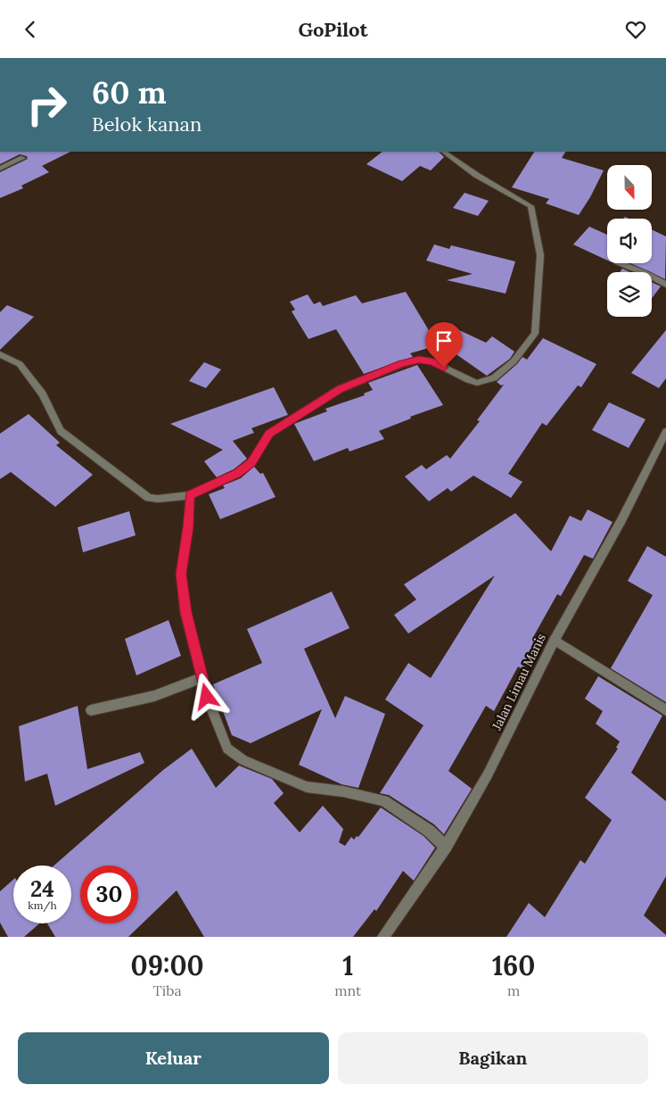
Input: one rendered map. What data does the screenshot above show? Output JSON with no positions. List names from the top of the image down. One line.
{"streets":{"street":["Jalan Limau Manis"]},"north":"bottom","page":{"header":"GoPilot","turn":["60 m","Belok kanan"],"speed":"24 km/h","limit":"30","eta":["09:00","Tiba","1","mnt","160","m"],"buttons":["Keluar","Bagikan"]}}
